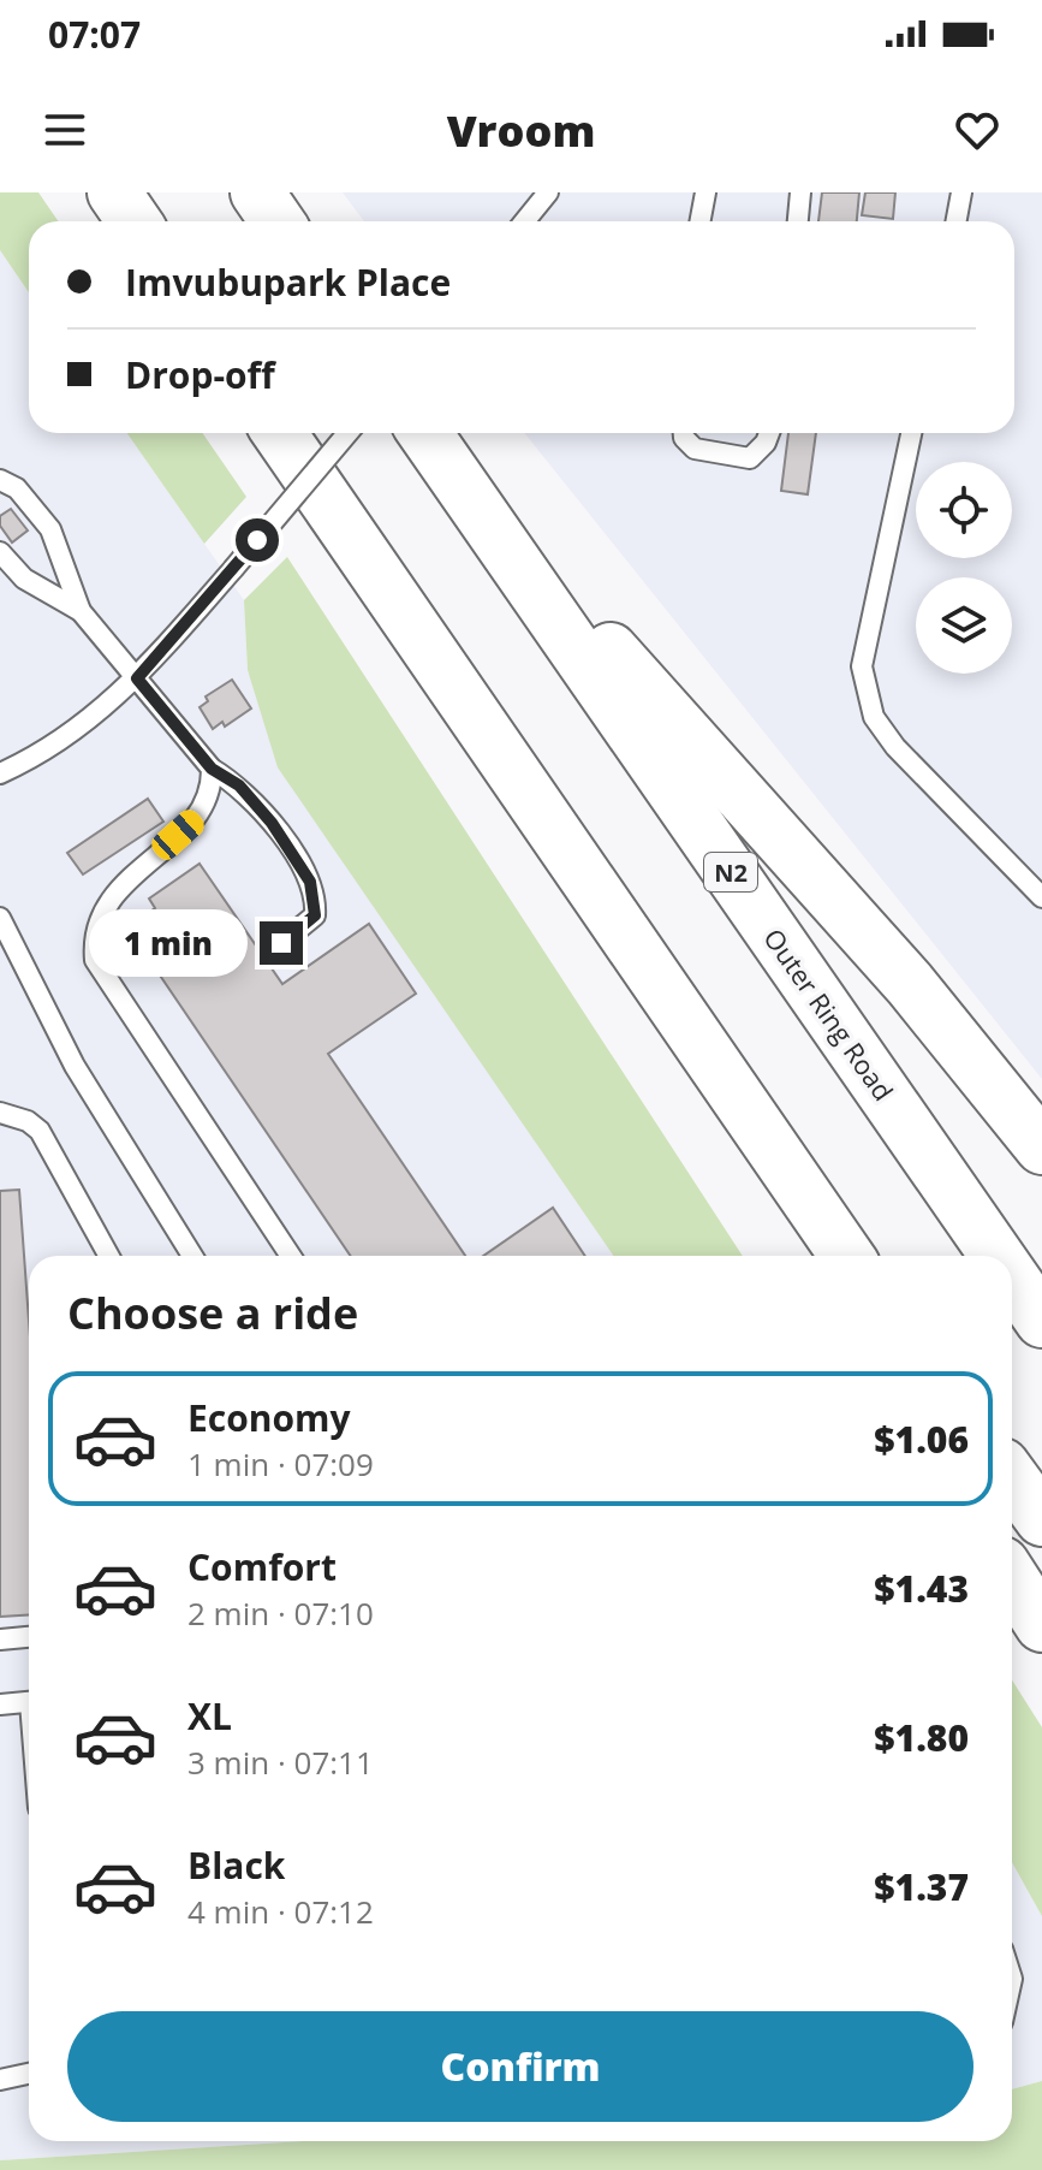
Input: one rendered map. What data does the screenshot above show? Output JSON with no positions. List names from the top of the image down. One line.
{"streets":{"highway":["N2","Outer Ring Road"]},"page":{"status":"07:07","header":"Vroom","banner":["Imvubupark Place","Drop-off"],"bubble":"1 min","heading":"Choose a ride","list":[{"name":"Economy","note":"1 min · 07:09","value":"$1.06"},{"name":"Comfort","note":"2 min · 07:10","value":"$1.43"},{"name":"XL","note":"3 min · 07:11","value":"$1.80"},{"name":"Black","note":"4 min · 07:12","value":"$1.37"}],"buttons":"Confirm"}}
